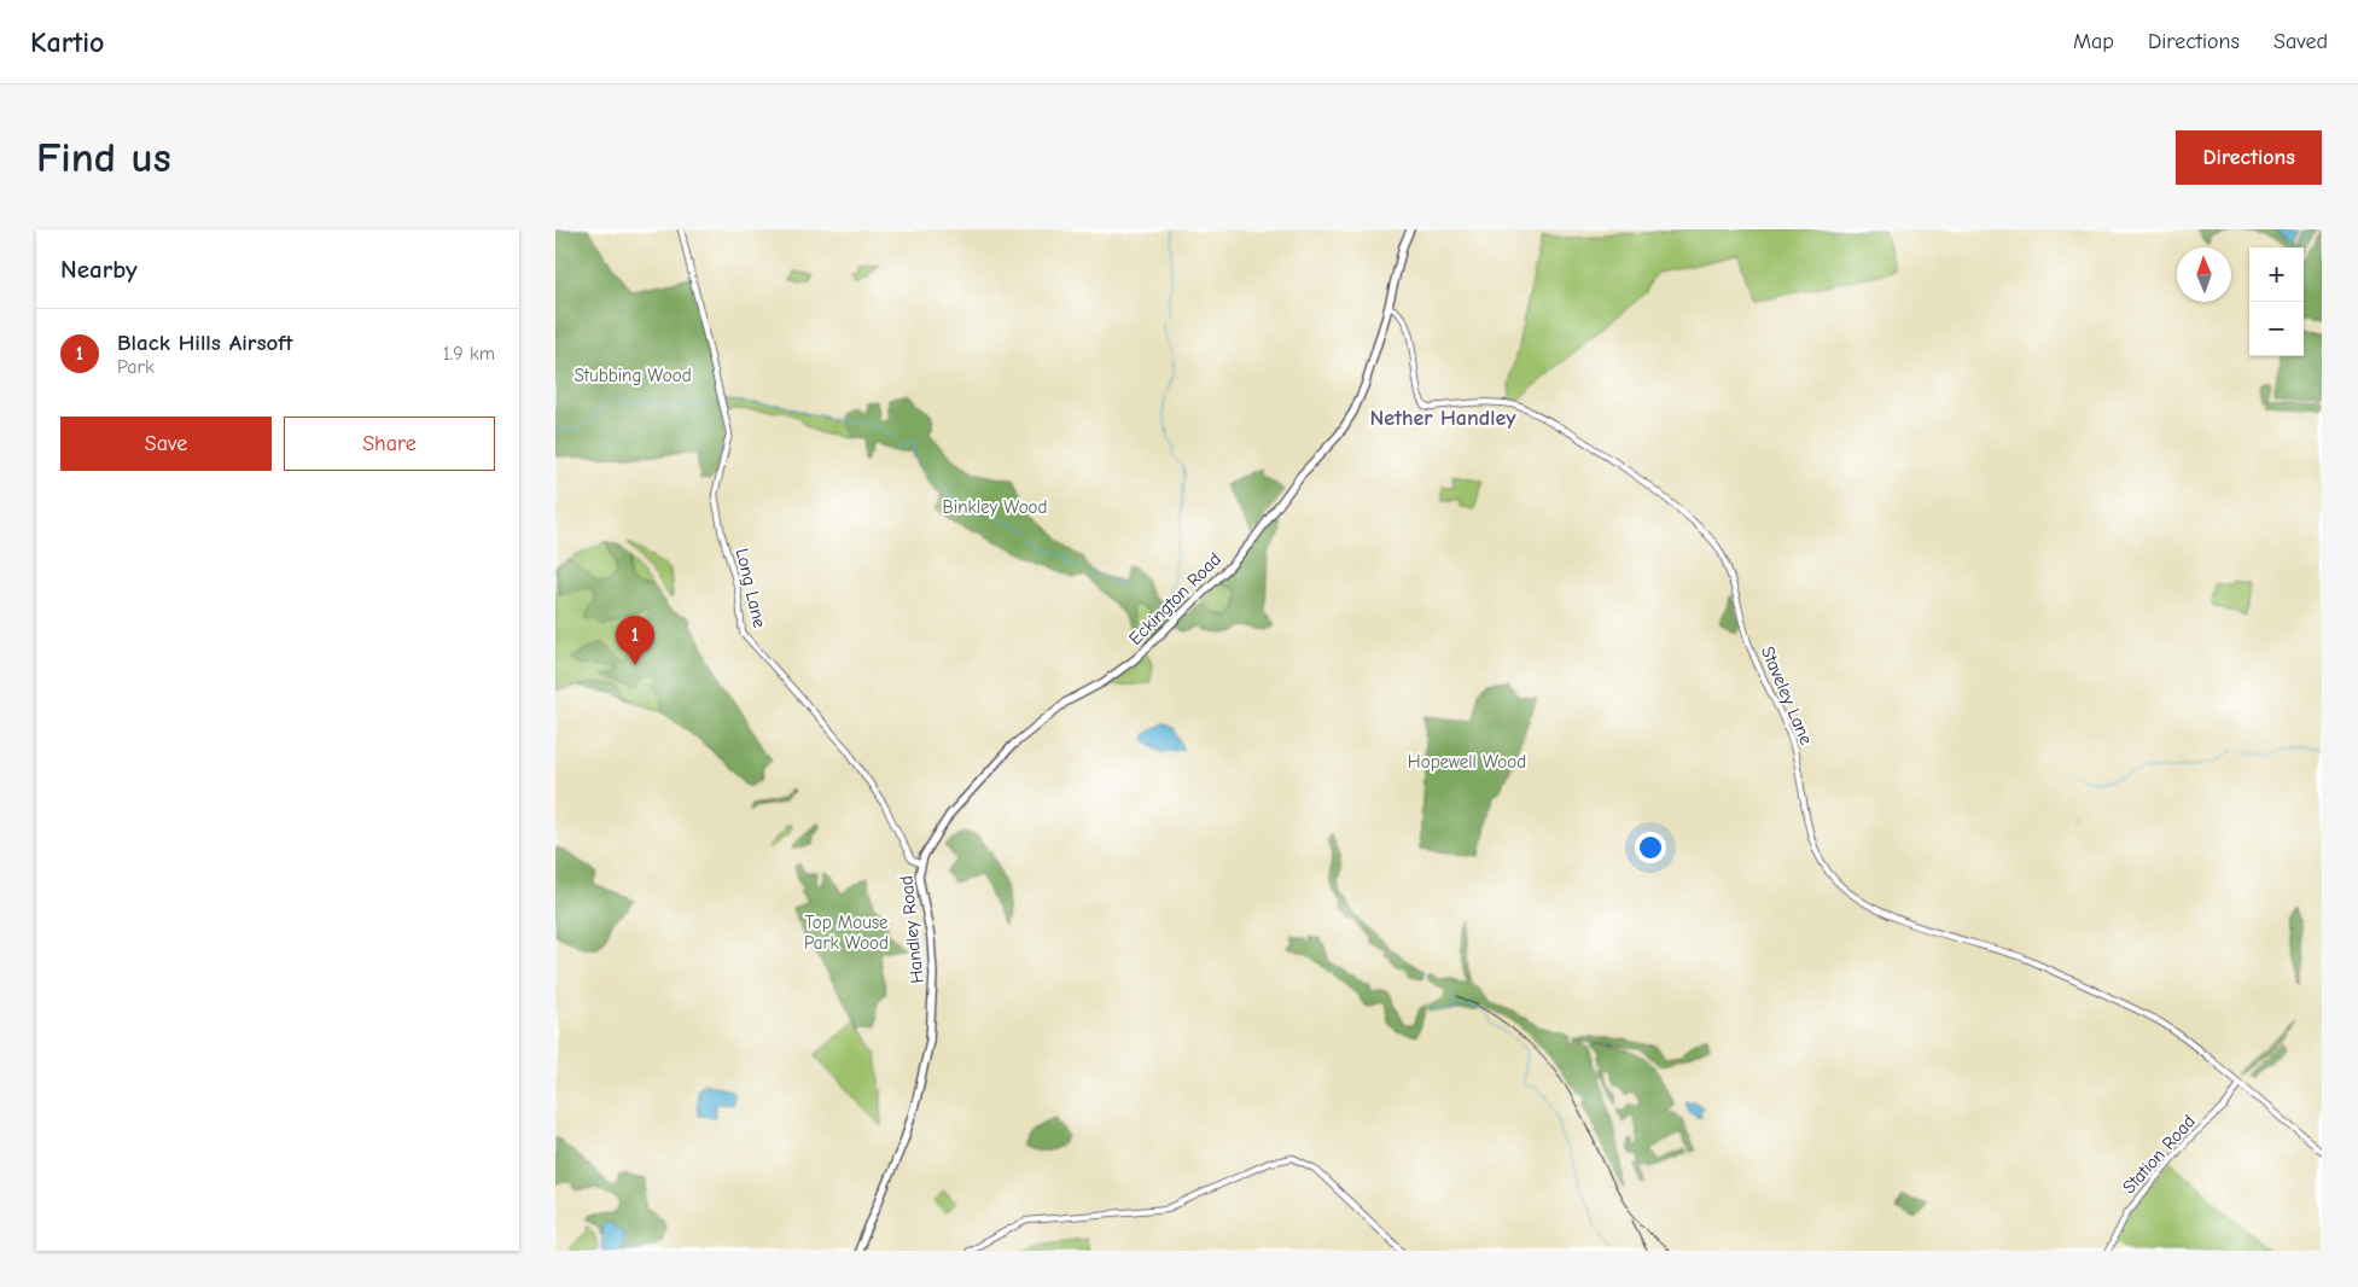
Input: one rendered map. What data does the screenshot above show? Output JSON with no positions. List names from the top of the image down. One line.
{"streets":{"main road":["Eckington Road","Handley Road"],"street":["Long Lane","Staveley Lane","Station Road"]},"crossings":[["Long Lane","Handley Road"],["Eckington Road","Staveley Lane"],["Eckington Road","Handley Road"],["Staveley Lane","Station Road"]],"districts":["Nether Handley"],"parks":["Stubbing Wood","Binkley Wood","Hopewell Wood","Top Mouse Park Wood"],"north":"top","page":{"header":"Kartio","nav":["Map","Directions","Saved"],"buttons":["Directions",["Save","Share"]],"title":"Find us","heading":"Nearby","map_buttons":["+","−"],"list":[{"mark":"1","name":"Black Hills Airsoft","note":"Park","value":"1.9 km"}],"pins":"1"}}
